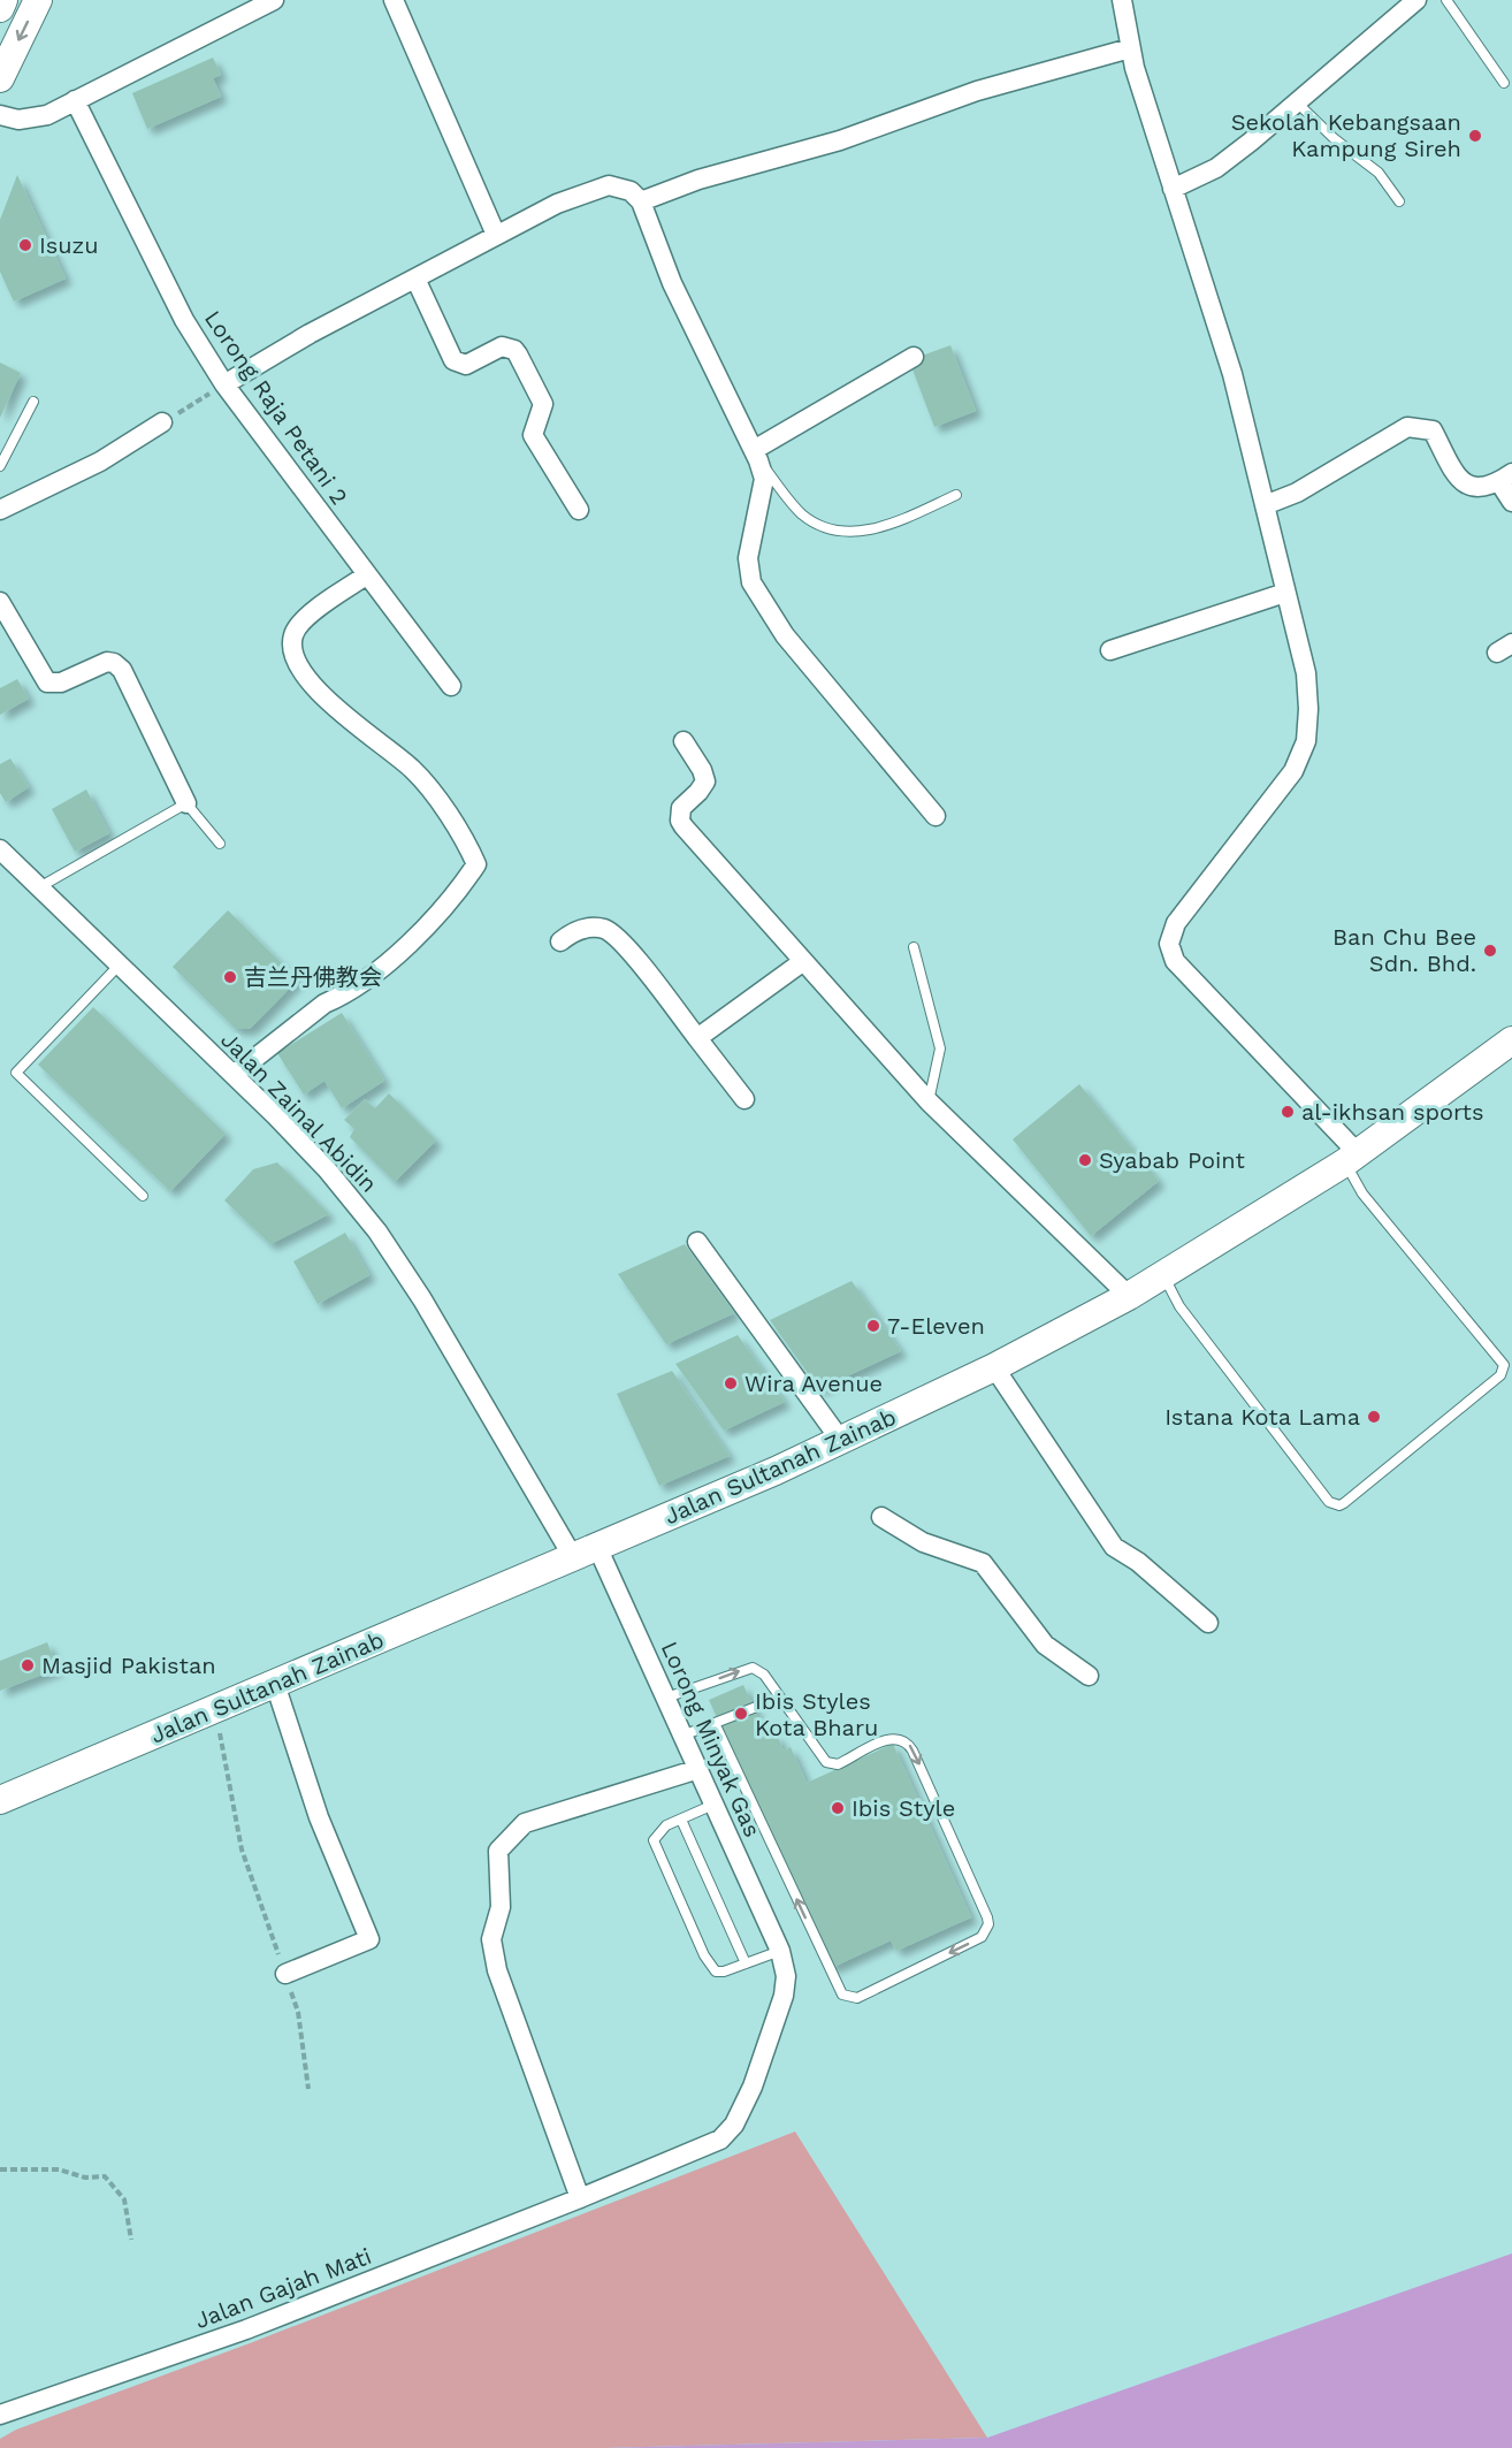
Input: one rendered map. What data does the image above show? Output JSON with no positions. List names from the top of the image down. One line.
{"streets":{"main road":["Jalan Sultanah Zainab"],"street":["Lorong Raja Petani 2","Jalan Zainal Abidin","Lorong Minyak Gas","Jalan Gajah Mati"]},"crossings":[["Jalan Zainal Abidin","Jalan Sultanah Zainab"],["Jalan Zainal Abidin","Lorong Minyak Gas"],["Jalan Sultanah Zainab","Lorong Minyak Gas"],["Lorong Minyak Gas","Jalan Gajah Mati"]],"places":["Sekolah Kebangsaan Kampung Sireh","Isuzu","Ban Chu Bee Sdn. Bhd.","吉兰丹佛教会","al-ikhsan sports","Syabab Point","7-Eleven","Wira Avenue","Istana Kota Lama","Masjid Pakistan","Ibis Styles Kota Bharu","Ibis Style"]}
